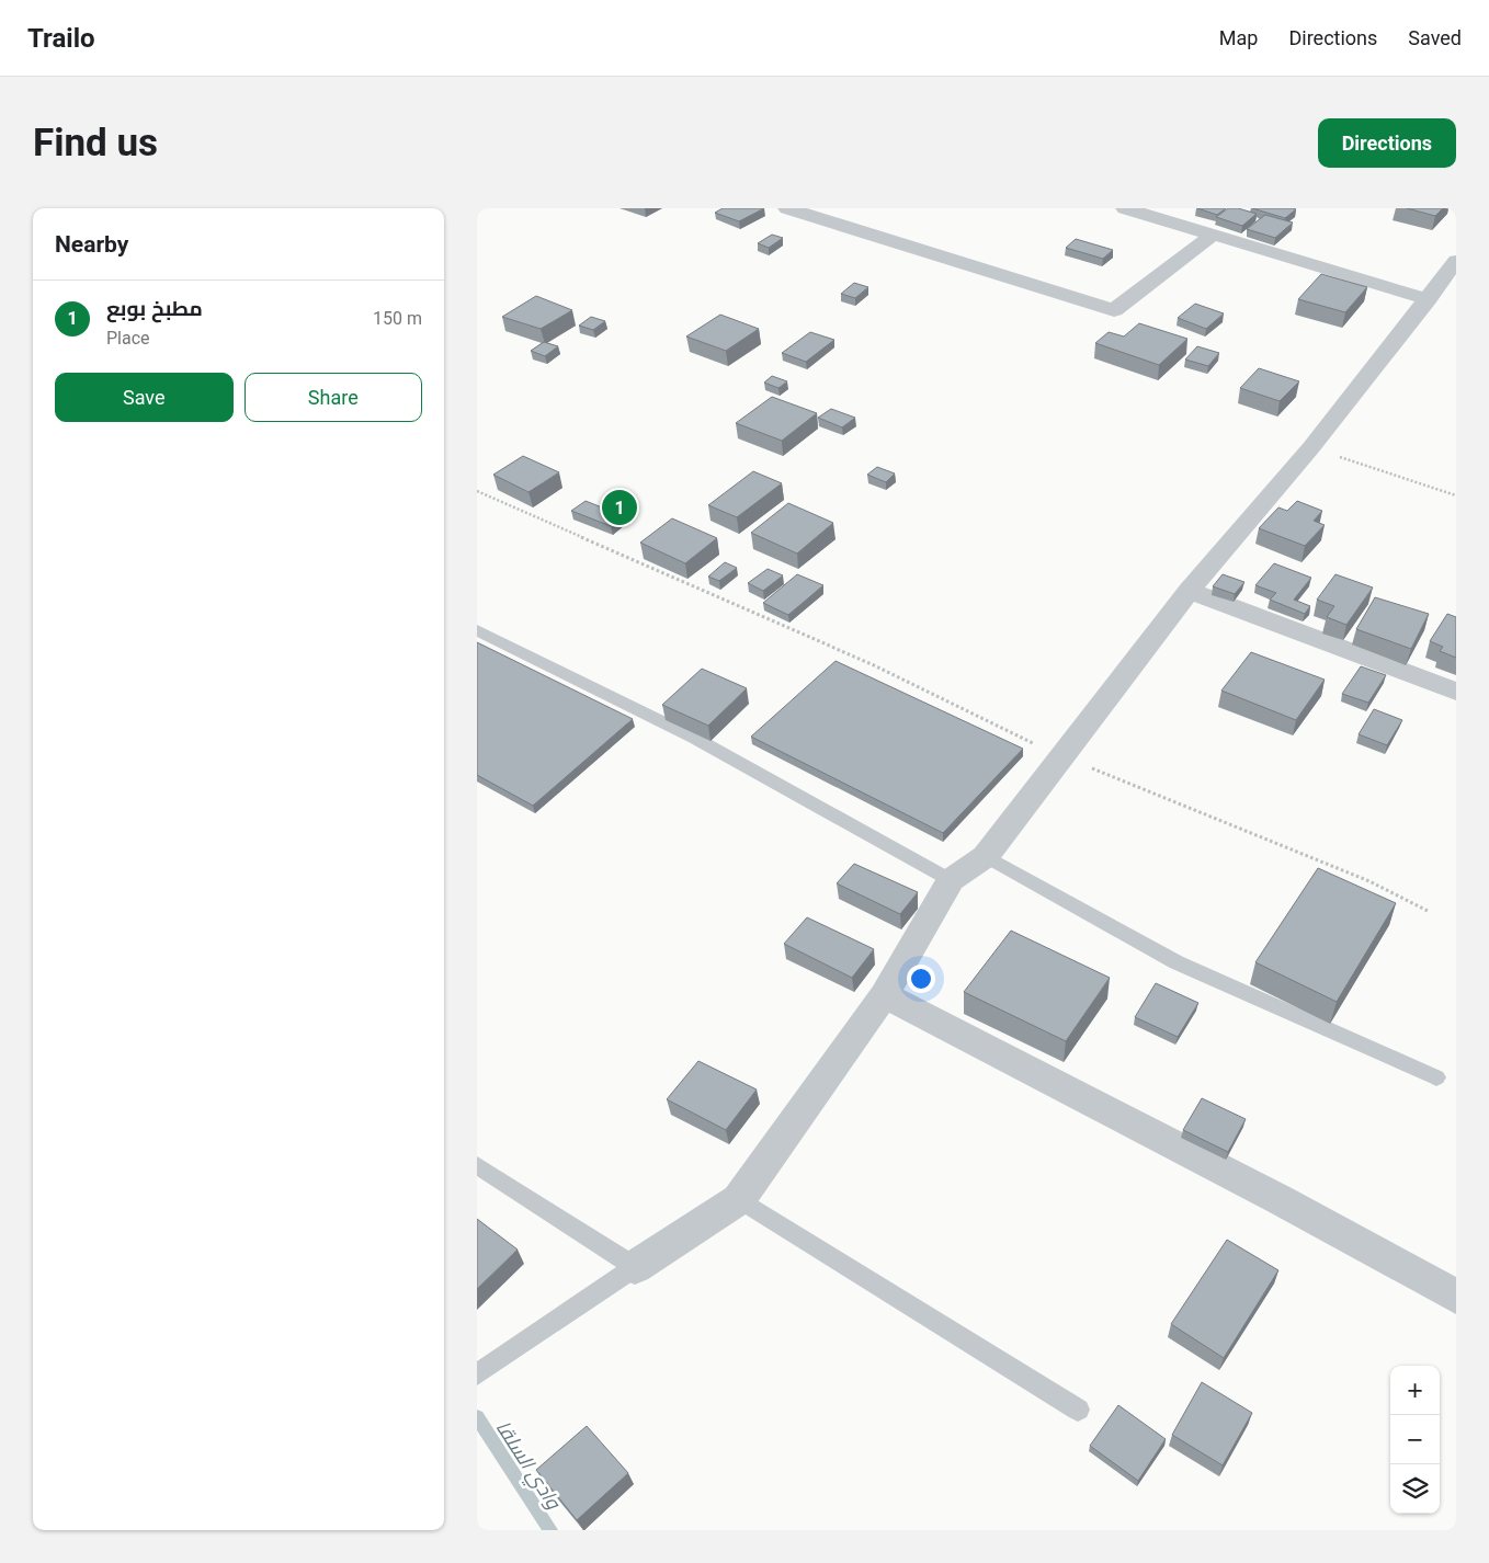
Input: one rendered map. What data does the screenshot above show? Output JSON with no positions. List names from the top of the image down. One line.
{"water":["وادي السلقا"],"page":{"header":"Trailo","nav":["Map","Directions","Saved"],"buttons":["Directions",["Save","Share"]],"title":"Find us","heading":"Nearby","list":[{"mark":"1","name":"مطبخ بوبع","note":"Place","value":"150 m"}],"pins":"1","map_buttons":["+","−"]}}
